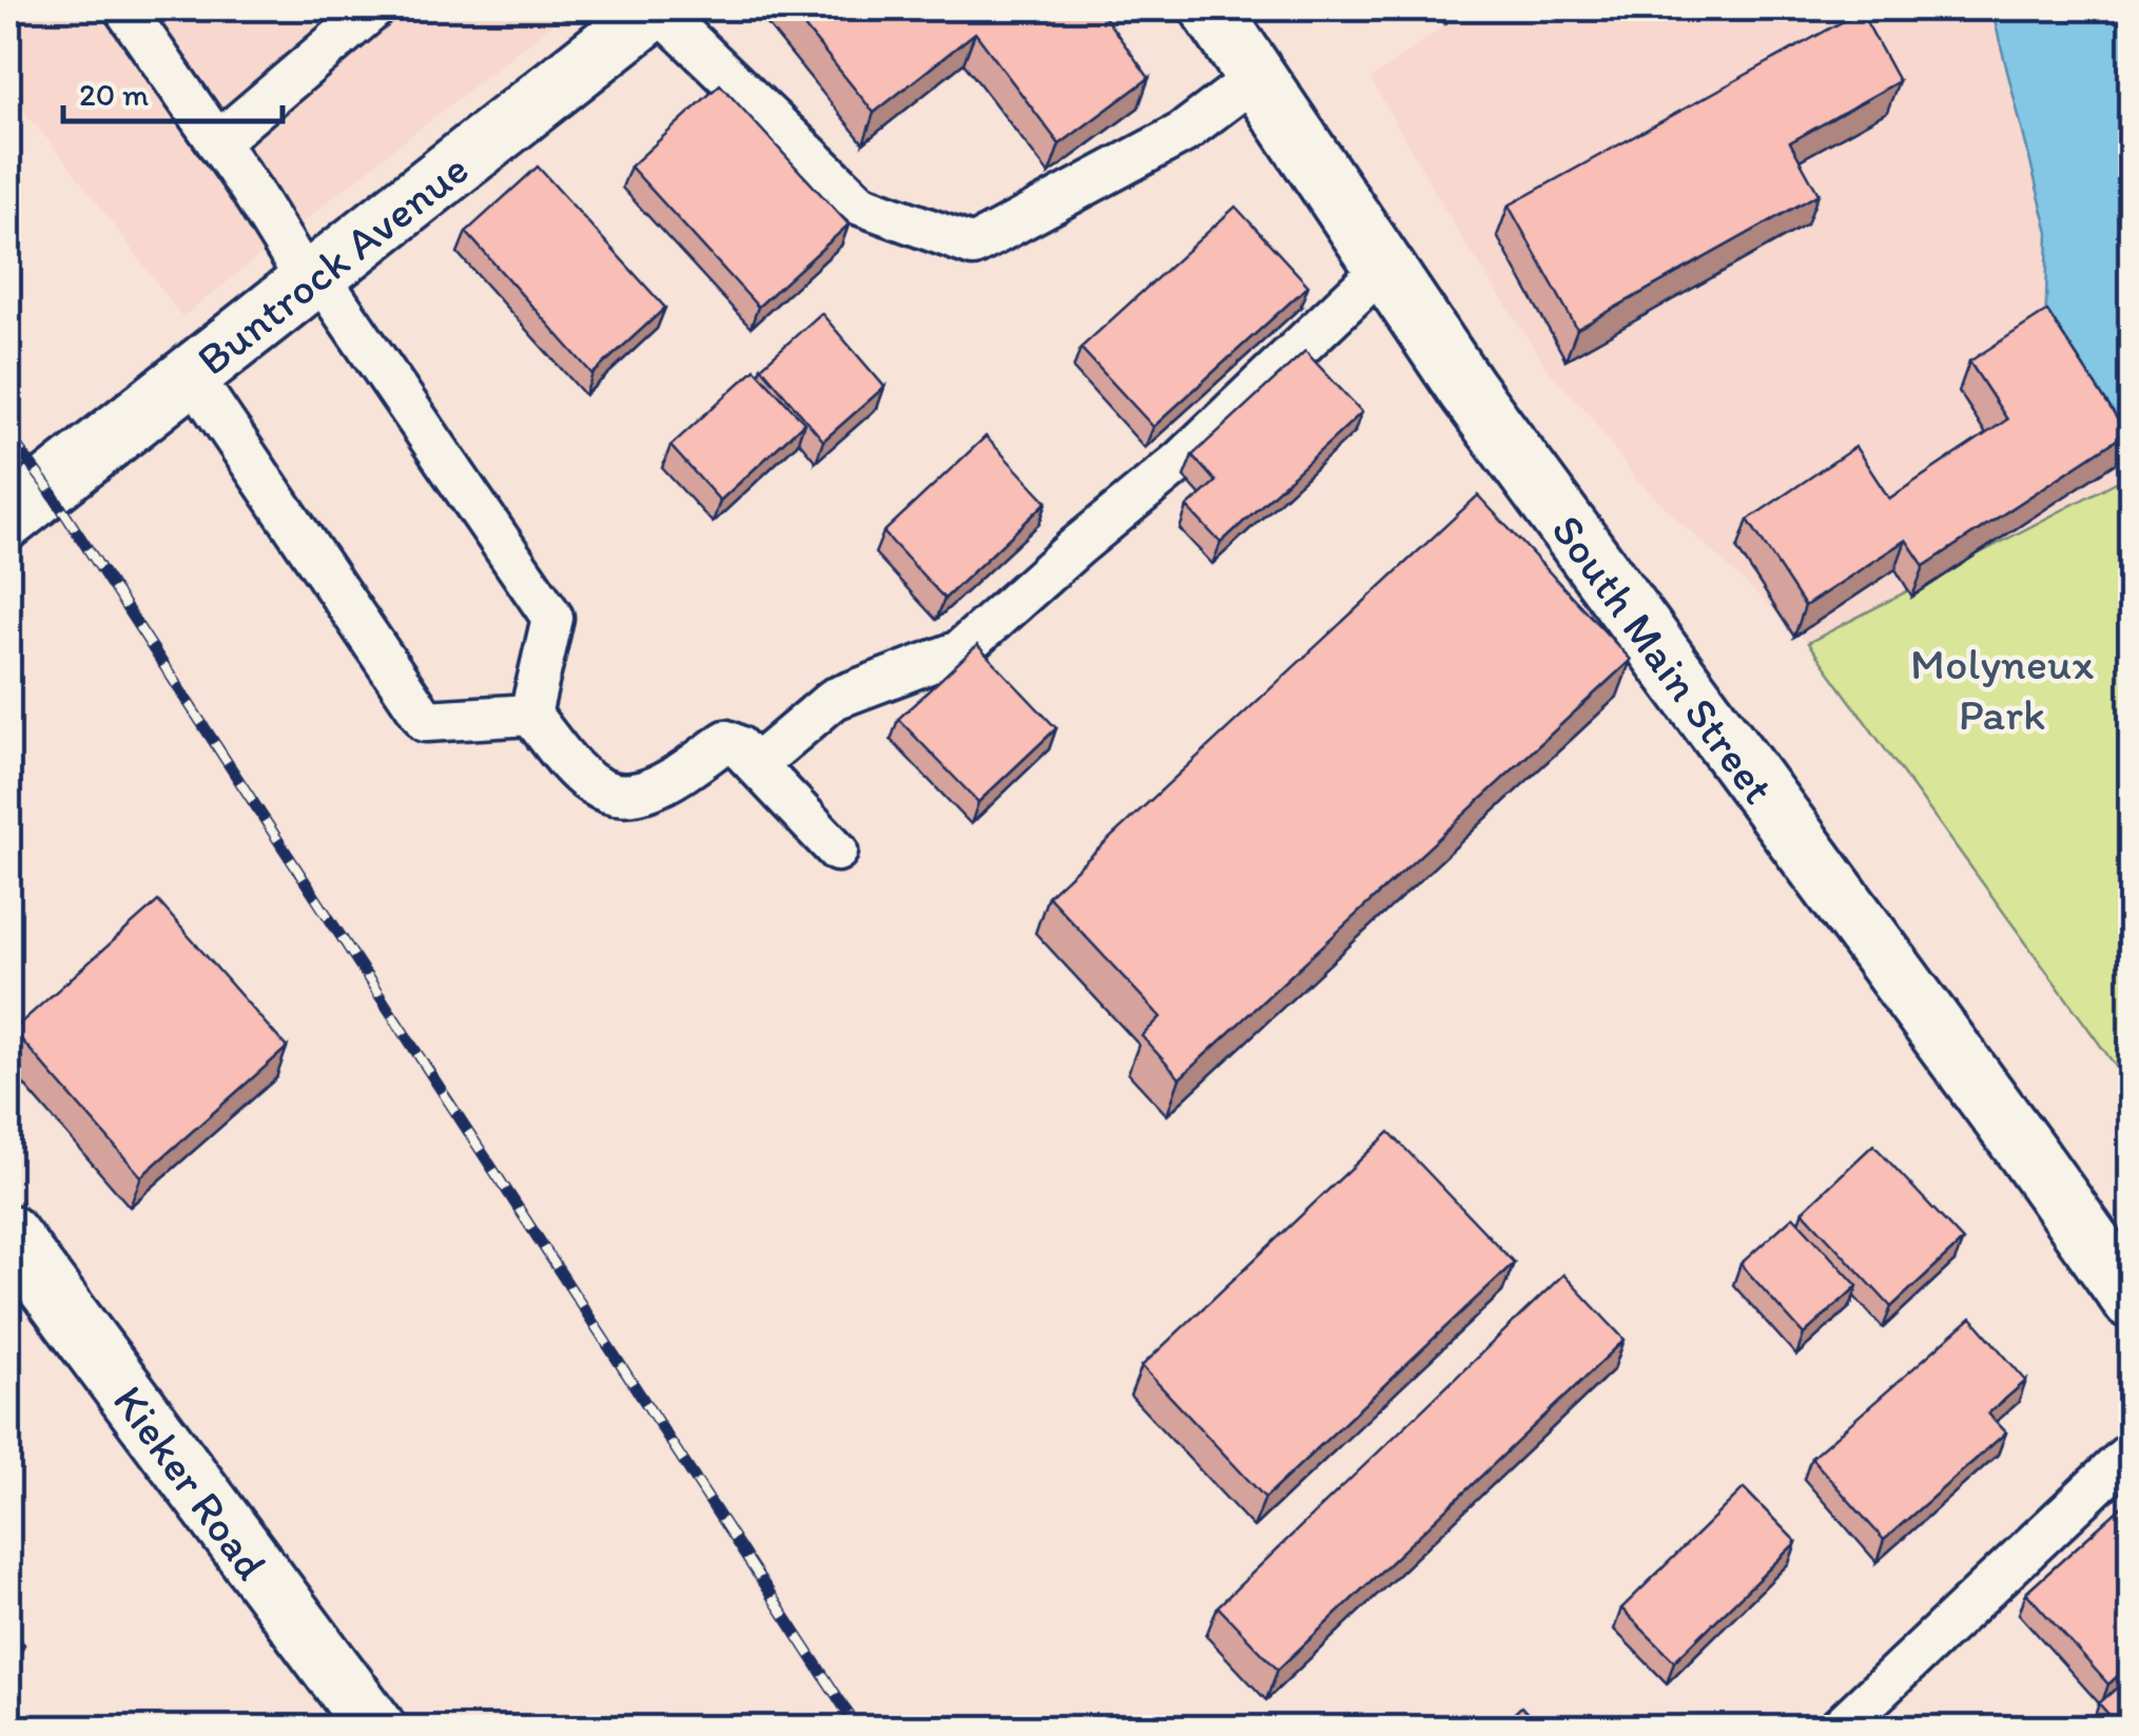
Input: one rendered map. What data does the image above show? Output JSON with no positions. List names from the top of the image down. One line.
{"streets":{"main road":["Buntrock Avenue","South Main Street","Kieker Road"]},"parks":["Molyneux Park"],"scale_bar":"20 m"}
